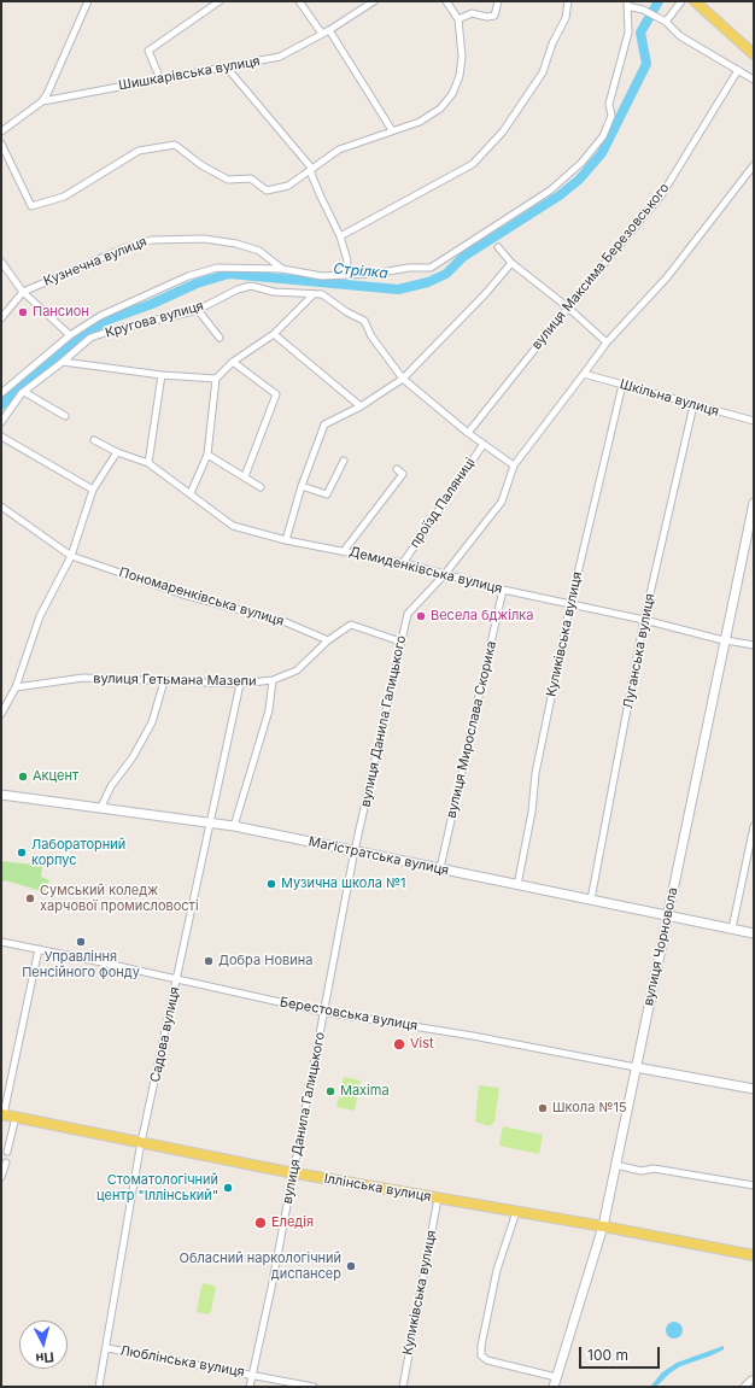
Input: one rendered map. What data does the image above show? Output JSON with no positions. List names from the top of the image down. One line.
{"streets":{"main road":["Маґістратська вулиця","вулиця Чорновола","Берестовська вулиця","Іллінська вулиця"],"street":["Шишкарівська вулиця","Кузнечна вулиця","вулиця Максима Березовського","Кругова вулиця","Шкільна вулиця","проїзд Паляниці","Демиденківська вулиця","Пономаренківська вулиця","Куликівська вулиця","Луганська вулиця","вулиця Гетьмана Мазепи","вулиця Данила Галицького","вулиця Мирослава Скорика","Садова вулиця","Люблінська вулиця"]},"crossings":[["вулиця Максима Березовського","Кругова вулиця"],["Кругова вулиця","проїзд Паляниці"],["Кругова вулиця","вулиця Данила Галицького"],["Шкільна вулиця","Куликівська вулиця"],["Шкільна вулиця","Луганська вулиця"],["Шкільна вулиця","вулиця Данила Галицького"],["проїзд Паляниці","Демиденківська вулиця"],["Демиденківська вулиця","Куликівська вулиця"],["Демиденківська вулиця","Луганська вулиця"],["Демиденківська вулиця","вулиця Данила Галицького"],["Демиденківська вулиця","вулиця Мирослава Скорика"],["Демиденківська вулиця","вулиця Чорновола"],["Пономаренківська вулиця","вулиця Гетьмана Мазепи"],["Куликівська вулиця","Маґістратська вулиця"],["Куликівська вулиця","Іллінська вулиця"],["Луганська вулиця","Маґістратська вулиця"],["вулиця Гетьмана Мазепи","вулиця Данила Галицького"],["вулиця Гетьмана Мазепи","Садова вулиця"],["вулиця Данила Галицького","Маґістратська вулиця"],["вулиця Данила Галицького","Берестовська вулиця"],["вулиця Данила Галицького","Іллінська вулиця"],["вулиця Данила Галицького","Люблінська вулиця"],["вулиця Мирослава Скорика","Маґістратська вулиця"],["Маґістратська вулиця","вулиця Чорновола"],["Маґістратська вулиця","Садова вулиця"],["вулиця Чорновола","Берестовська вулиця"],["вулиця Чорновола","Іллінська вулиця"],["Берестовська вулиця","Садова вулиця"],["Садова вулиця","Іллінська вулиця"],["Садова вулиця","Люблінська вулиця"]],"water":["Стрілка"],"places":["Пансион","Весела бджілка","Акцент","Лабораторний корпус","Музична школа №1","Сумський коледж харчової промисловості","Управління Пенсійного фонду","Добра Новина","Vist","Maxima","Школа №15","Стоматологічний центр \"Іллінський\"","Еледія","Обласний наркологічний диспансер"],"scale_bar":"100 m","north":"bottom"}
